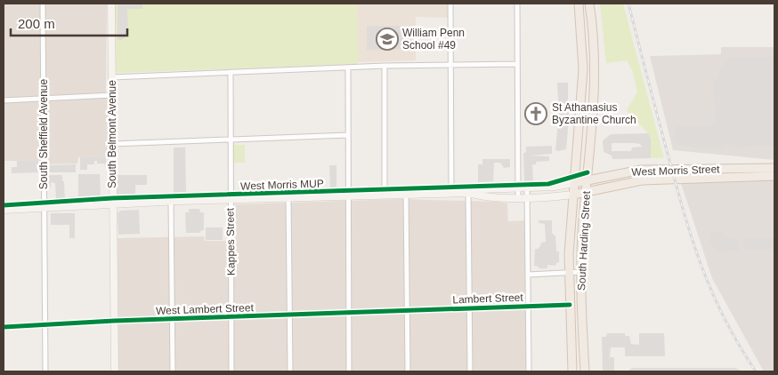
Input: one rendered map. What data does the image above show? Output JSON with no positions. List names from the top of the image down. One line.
{"streets":{"main road":["South Belmont Avenue","West Morris Street","South Harding Street"],"street":["South Sheffield Avenue","Kappes Street","Lambert Street","West Lambert Street"],"cycle path":["West Morris MUP"]},"crossings":[["South Sheffield Avenue","West Morris Street"],["South Sheffield Avenue","West Lambert Street"],["South Belmont Avenue","West Morris Street"],["South Belmont Avenue","West Lambert Street"],["West Morris Street","South Harding Street"],["West Morris Street","Kappes Street"],["South Harding Street","Lambert Street"],["Kappes Street","West Lambert Street"],["Lambert Street","West Lambert Street"]],"places":{"school or university":["William Penn School #49"],"church":["St Athanasius Byzantine Church"]},"scale_bar":"200 m"}
